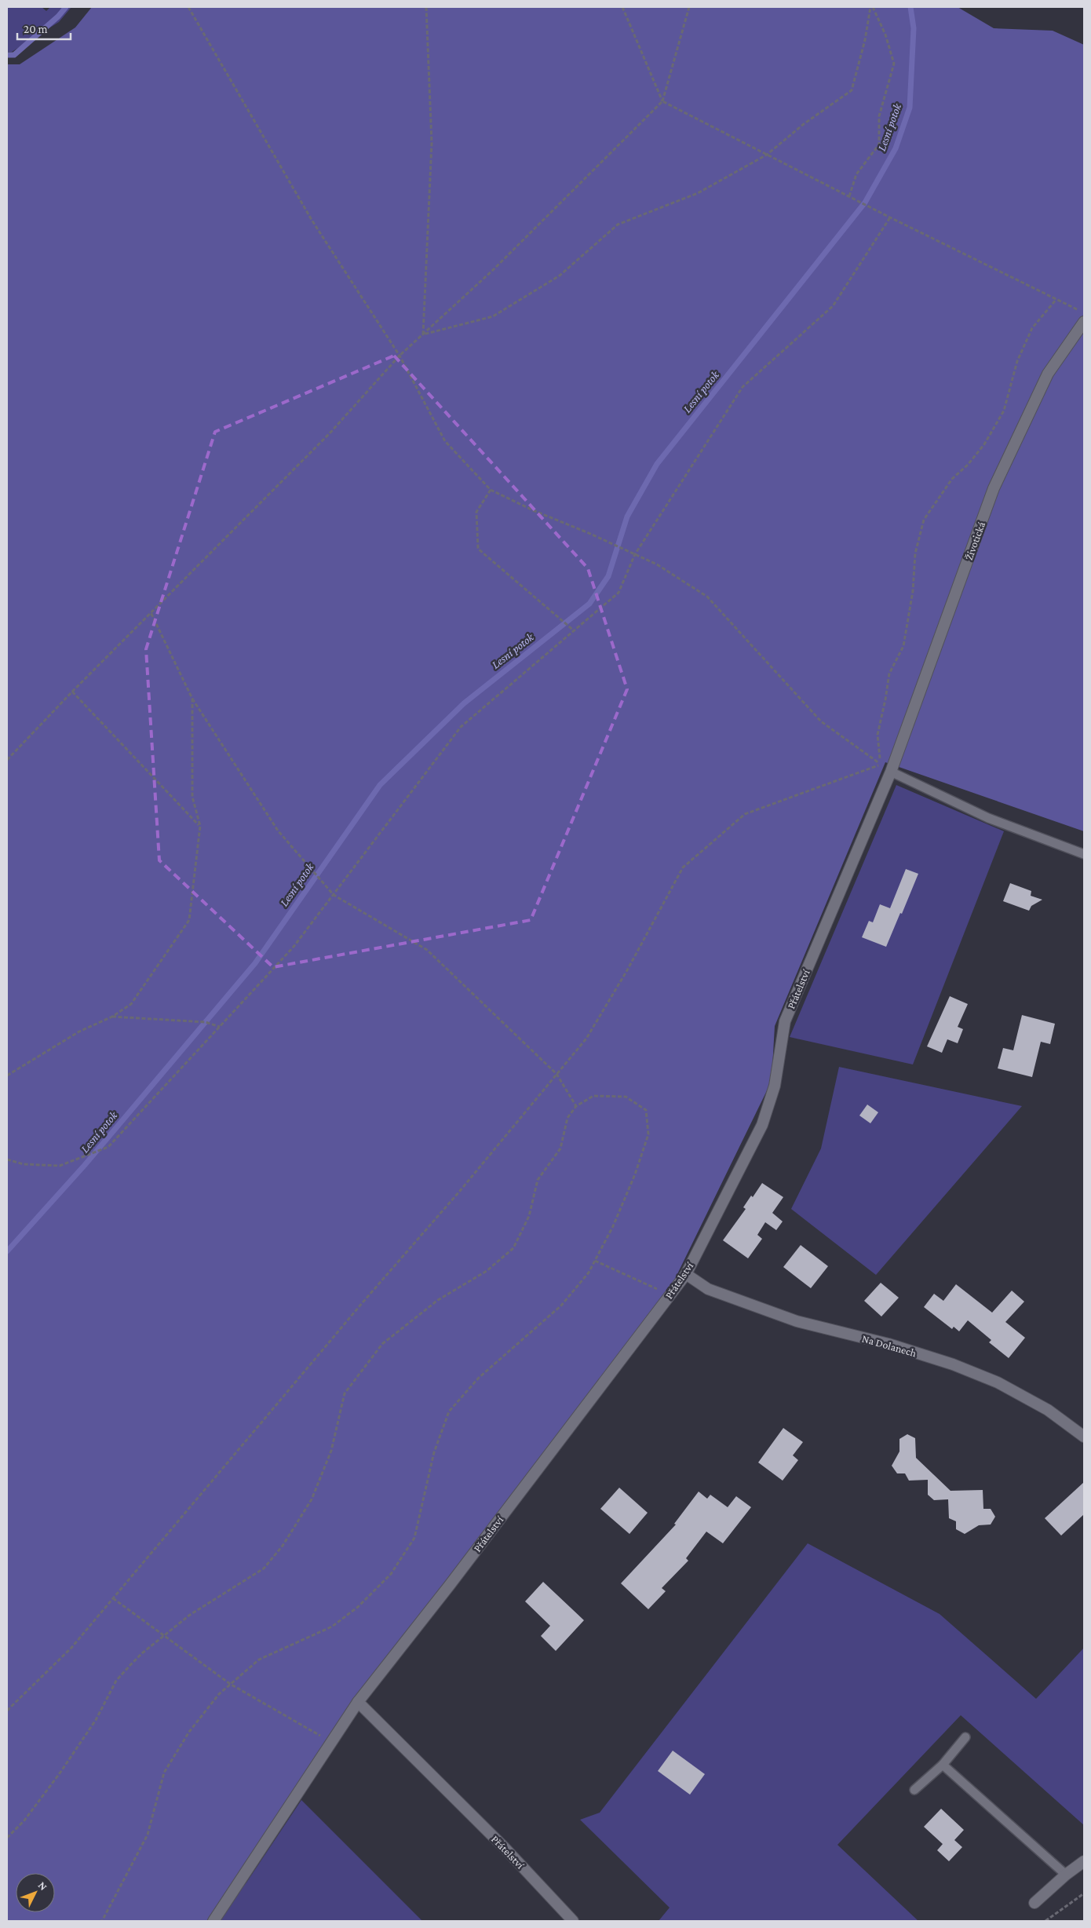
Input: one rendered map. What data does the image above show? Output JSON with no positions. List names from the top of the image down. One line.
{"streets":{"street":["Životická","Přátelství","Na Dolanech"]},"crossings":[["Životická","Přátelství"],["Přátelství","Na Dolanech"]],"water":["Lesní potok"],"scale_bar":"20 m","north":"top right"}
